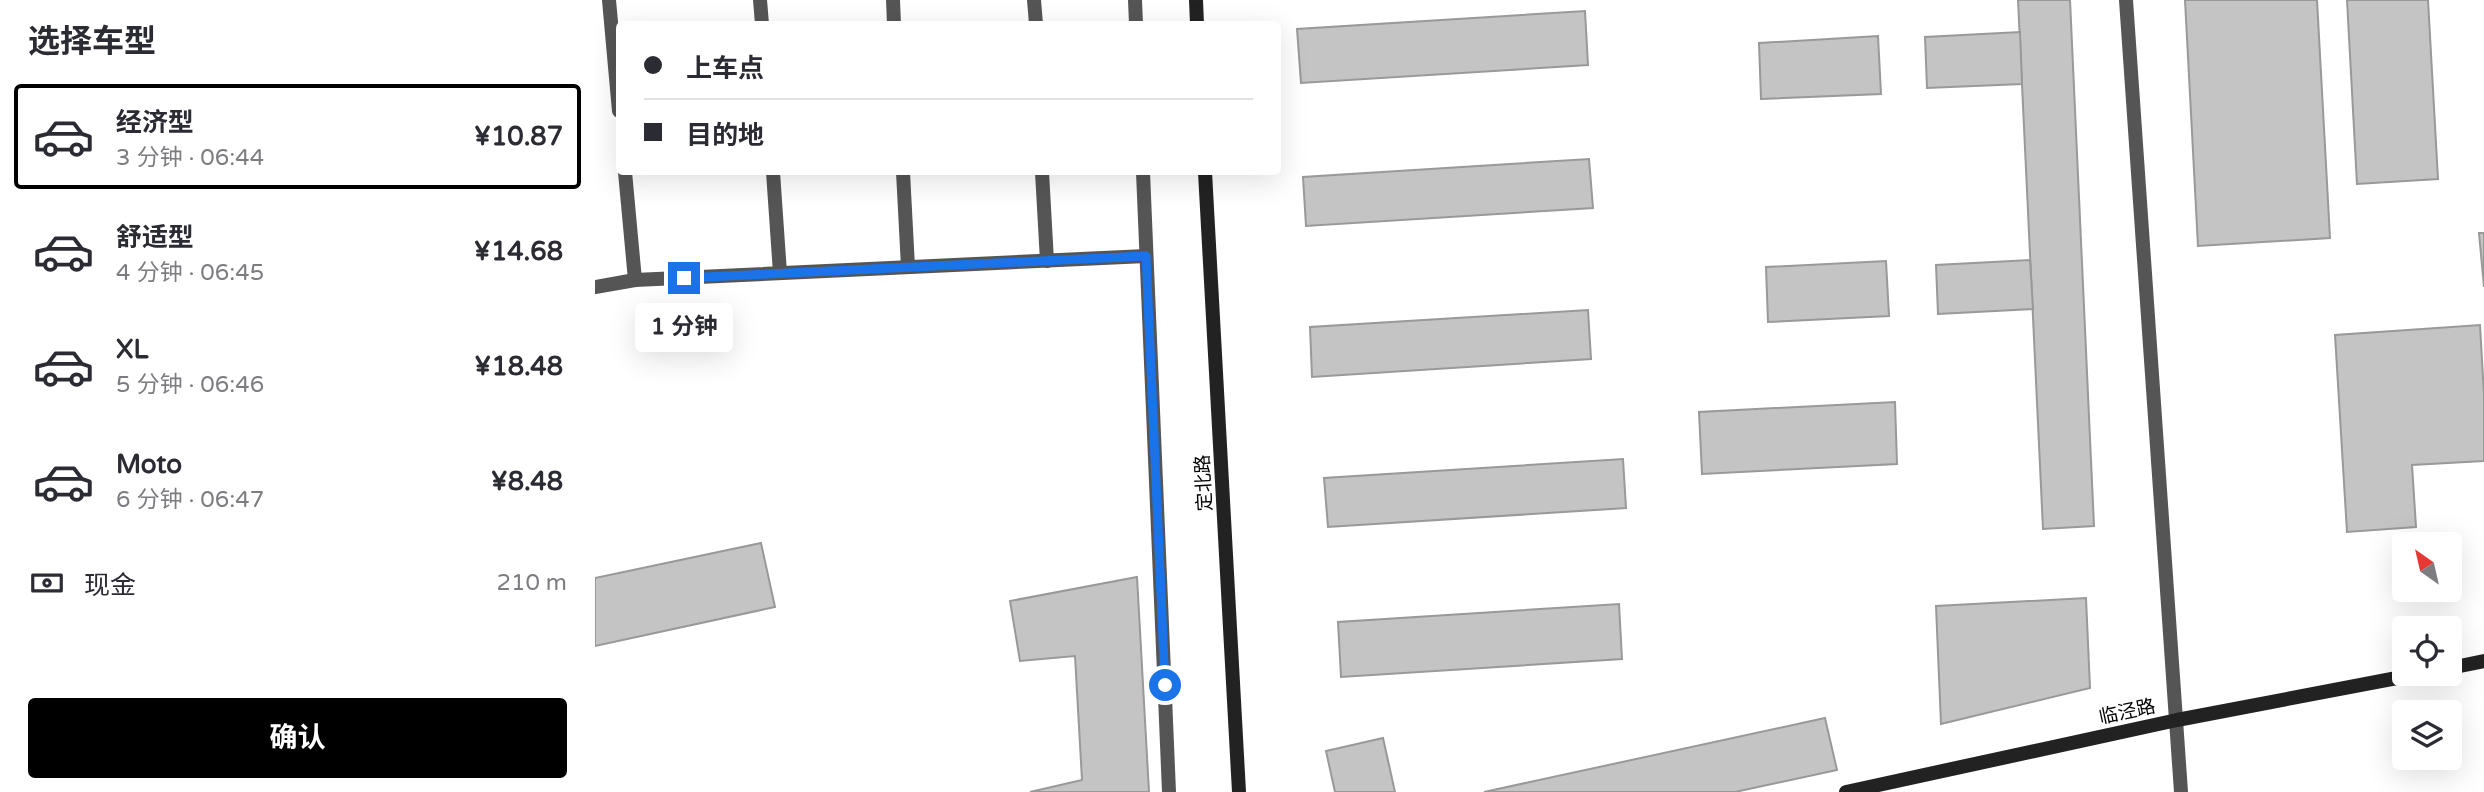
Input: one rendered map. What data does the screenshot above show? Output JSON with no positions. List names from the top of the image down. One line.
{"streets":{"street":["定北路","临泾路"]},"north":"top left","page":{"heading":"选择车型","banner":["上车点","目的地"],"list":[{"name":"经济型","note":"3 分钟 · 06:44","value":"¥10.87"},{"name":"舒适型","note":"4 分钟 · 06:45","value":"¥14.68"},{"name":"XL","note":"5 分钟 · 06:46","value":"¥18.48"},{"name":"Moto","note":"6 分钟 · 06:47","value":"¥8.48"}],"bubble":"1 分钟","pay":["现金","210 m"],"buttons":"确认"}}
